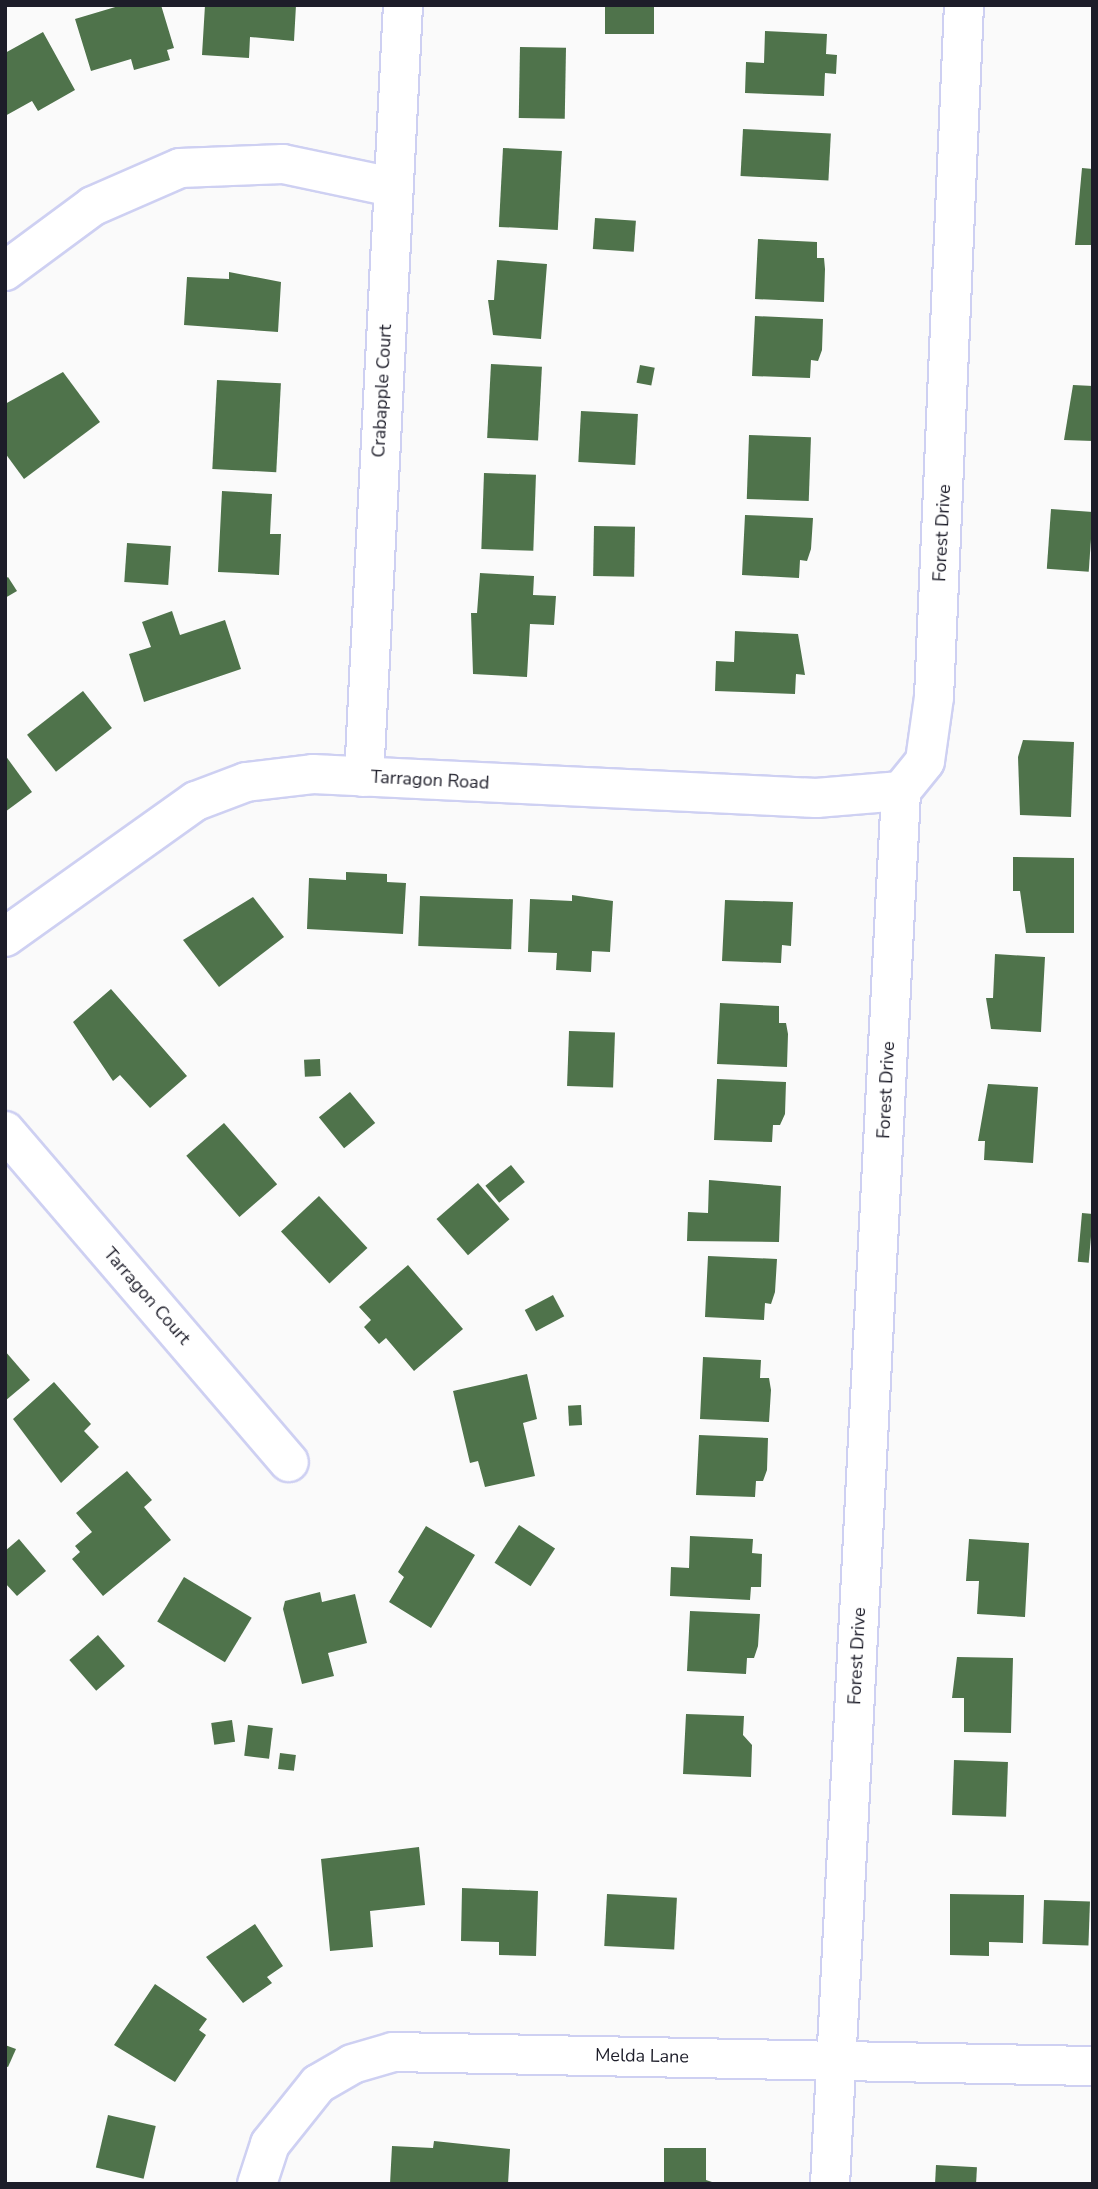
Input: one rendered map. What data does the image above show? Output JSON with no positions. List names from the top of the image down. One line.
{"streets":{"street":["Crabapple Court","Forest Drive","Tarragon Road","Tarragon Court","Melda Lane"]},"crossings":[["Crabapple Court","Tarragon Road"],["Forest Drive","Tarragon Road"],["Forest Drive","Melda Lane"]]}
